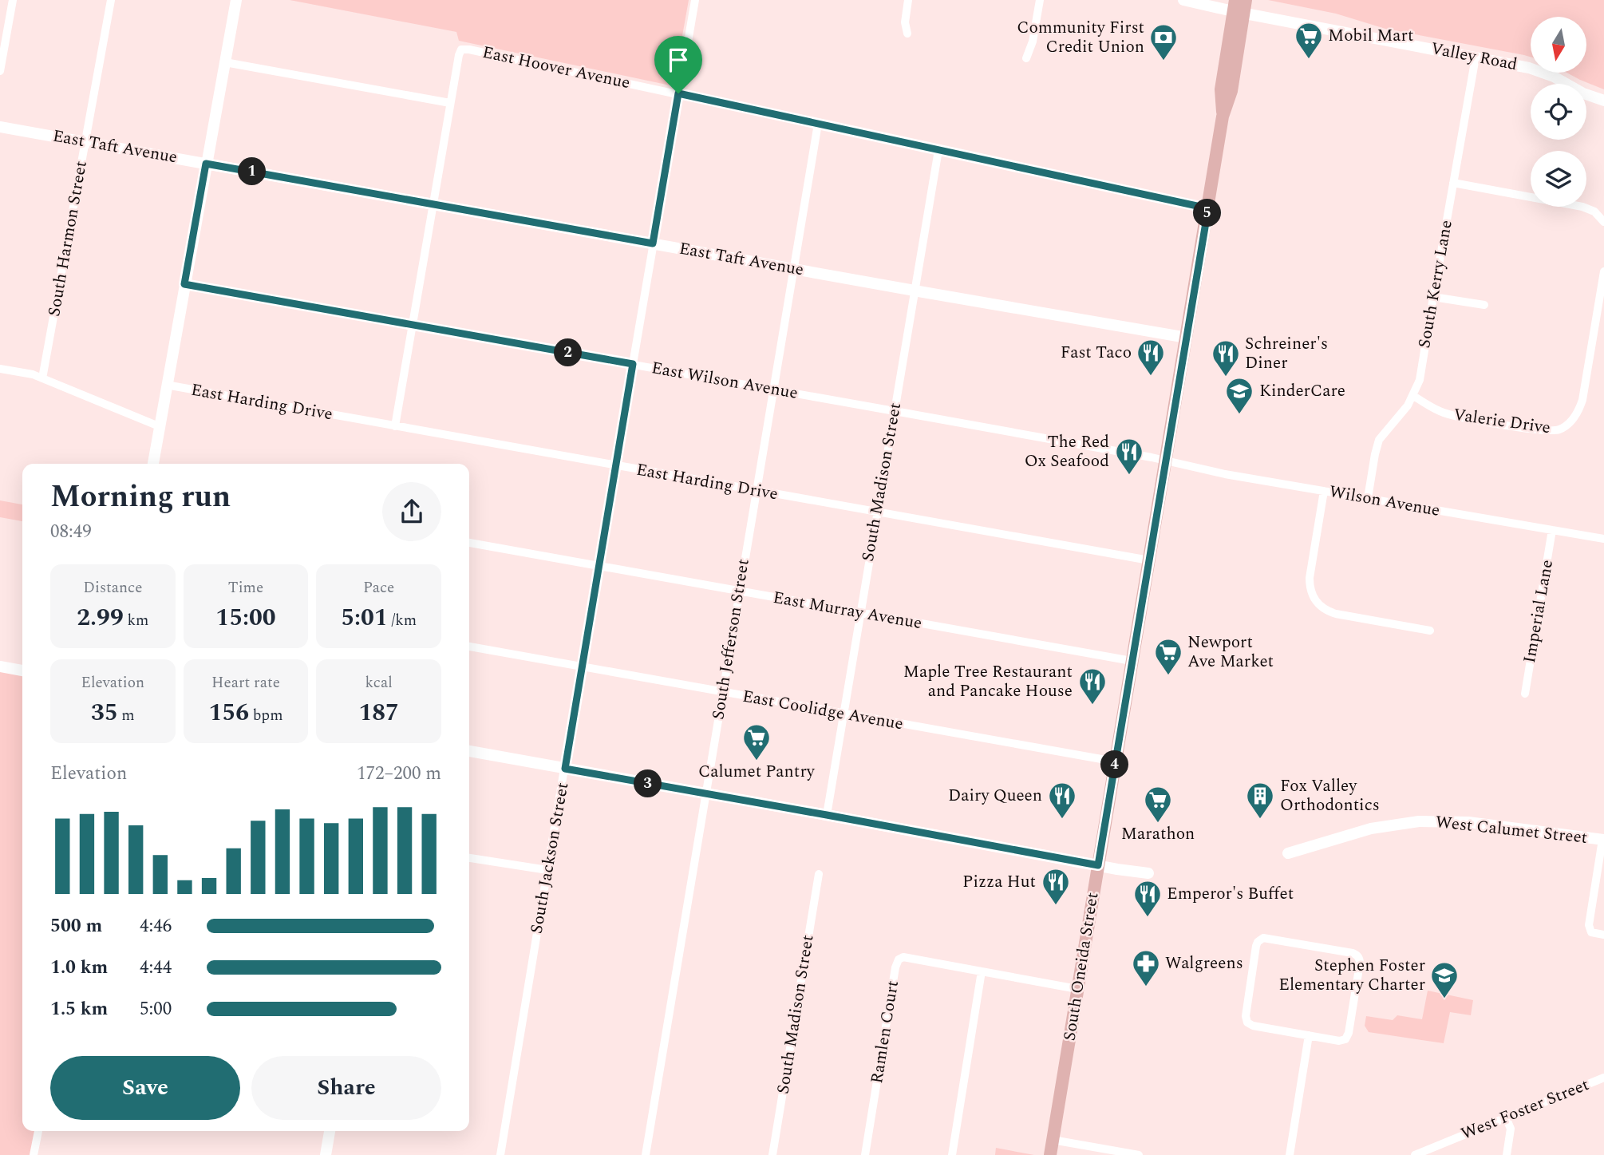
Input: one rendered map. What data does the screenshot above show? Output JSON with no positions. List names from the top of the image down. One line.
{"streets":{"main road":["South Oneida Street"],"street":["Valley Road","East Hoover Avenue","East Taft Avenue","South Harmon Street","South Kerry Lane","East Wilson Avenue","East Harding Drive","Valerie Drive","South Madison Street","Wilson Avenue","East Murray Avenue","Imperial Lane","South Jefferson Street","East Coolidge Avenue","West Calumet Street","South Jackson Street","Ramlen Court","West Foster Street"]},"crossings":[["Valley Road","South Kerry Lane"],["Valley Road","South Oneida Street"],["East Hoover Avenue","South Madison Street"],["East Hoover Avenue","South Jefferson Street"],["East Hoover Avenue","South Jackson Street"],["East Hoover Avenue","South Oneida Street"],["East Taft Avenue","South Harmon Street"],["East Taft Avenue","South Madison Street"],["East Taft Avenue","South Jefferson Street"],["East Taft Avenue","South Jackson Street"],["East Taft Avenue","South Oneida Street"],["South Kerry Lane","Valerie Drive"],["South Kerry Lane","Wilson Avenue"],["East Wilson Avenue","South Madison Street"],["East Wilson Avenue","Wilson Avenue"],["East Wilson Avenue","South Jefferson Street"],["East Wilson Avenue","South Jackson Street"],["East Wilson Avenue","South Oneida Street"],["East Harding Drive","South Madison Street"],["East Harding Drive","South Jefferson Street"],["East Harding Drive","South Jackson Street"],["East Harding Drive","South Oneida Street"],["South Madison Street","East Murray Avenue"],["South Madison Street","East Coolidge Avenue"],["Wilson Avenue","Imperial Lane"],["Wilson Avenue","South Oneida Street"],["East Murray Avenue","South Jefferson Street"],["East Murray Avenue","South Jackson Street"],["East Murray Avenue","South Oneida Street"],["South Jefferson Street","East Coolidge Avenue"],["East Coolidge Avenue","South Jackson Street"],["East Coolidge Avenue","South Oneida Street"],["South Oneida Street","Ramlen Court"]],"places":{"supermarket":["Mobil Mart","Newport Ave Market","Calumet Pantry","Marathon"],"bank":["Community First Credit Union"],"restaurant":["Fast Taco","Schreiner's Diner","The Red Ox Seafood","Maple Tree Restaurant and Pancake House","Dairy Queen","Pizza Hut","Emperor's Buffet"],"school or university":["KinderCare","Stephen Foster Elementary Charter"],"building":["Fox Valley Orthodontics"],"pharmacy":["Walgreens"]},"north":"bottom","page":{"pins":["1","5","2","4","3"],"heading":["Morning run","08:49"],"stats":[["Distance","2.99 km"],["Time","15:00"],["Pace","5:01 /km"],["Elevation","35 m"],["Heart rate","156 bpm"],["kcal","187"]],"chart":["Elevation","172–200 m"],"list":[{"name":"500 m","note":"4:46"},{"name":"1.0 km","note":"4:44"},{"name":"1.5 km","note":"5:00"}],"buttons":["Save","Share"]}}
